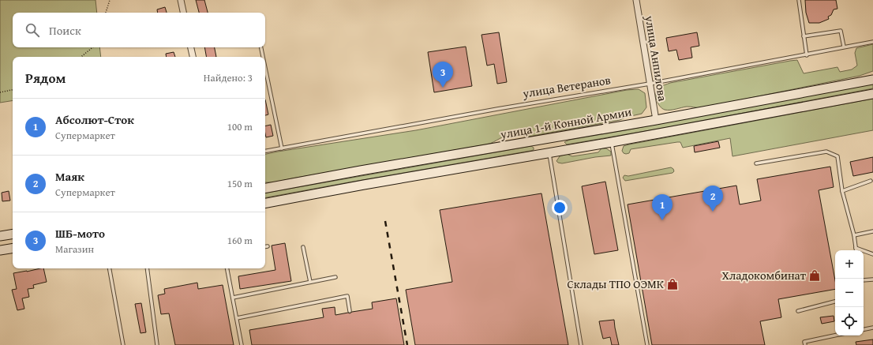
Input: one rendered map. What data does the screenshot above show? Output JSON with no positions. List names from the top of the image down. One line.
{"streets":{"main road":["улица 1-й Конной Армии"],"street":["улица Анпилова"],"lane":["улица Ветеранов"]},"crossings":[["улица Анпилова","улица Ветеранов"],["улица Анпилова","улица 1-й Конной Армии"]],"places":{"shop":["Хладокомбинат","Склады ТПО ОЭМК"]},"page":{"search":"Поиск","heading":["Рядом","Найдено: 3"],"pins":["3","2","1"],"list":[{"mark":"1","name":"Абсолют-Сток","note":"Супермаркет","value":"100 m"},{"mark":"2","name":"Маяк","note":"Супермаркет","value":"150 m"},{"mark":"3","name":"ШБ-мото","note":"Магазин","value":"160 m"}],"map_buttons":["+","−"]}}
